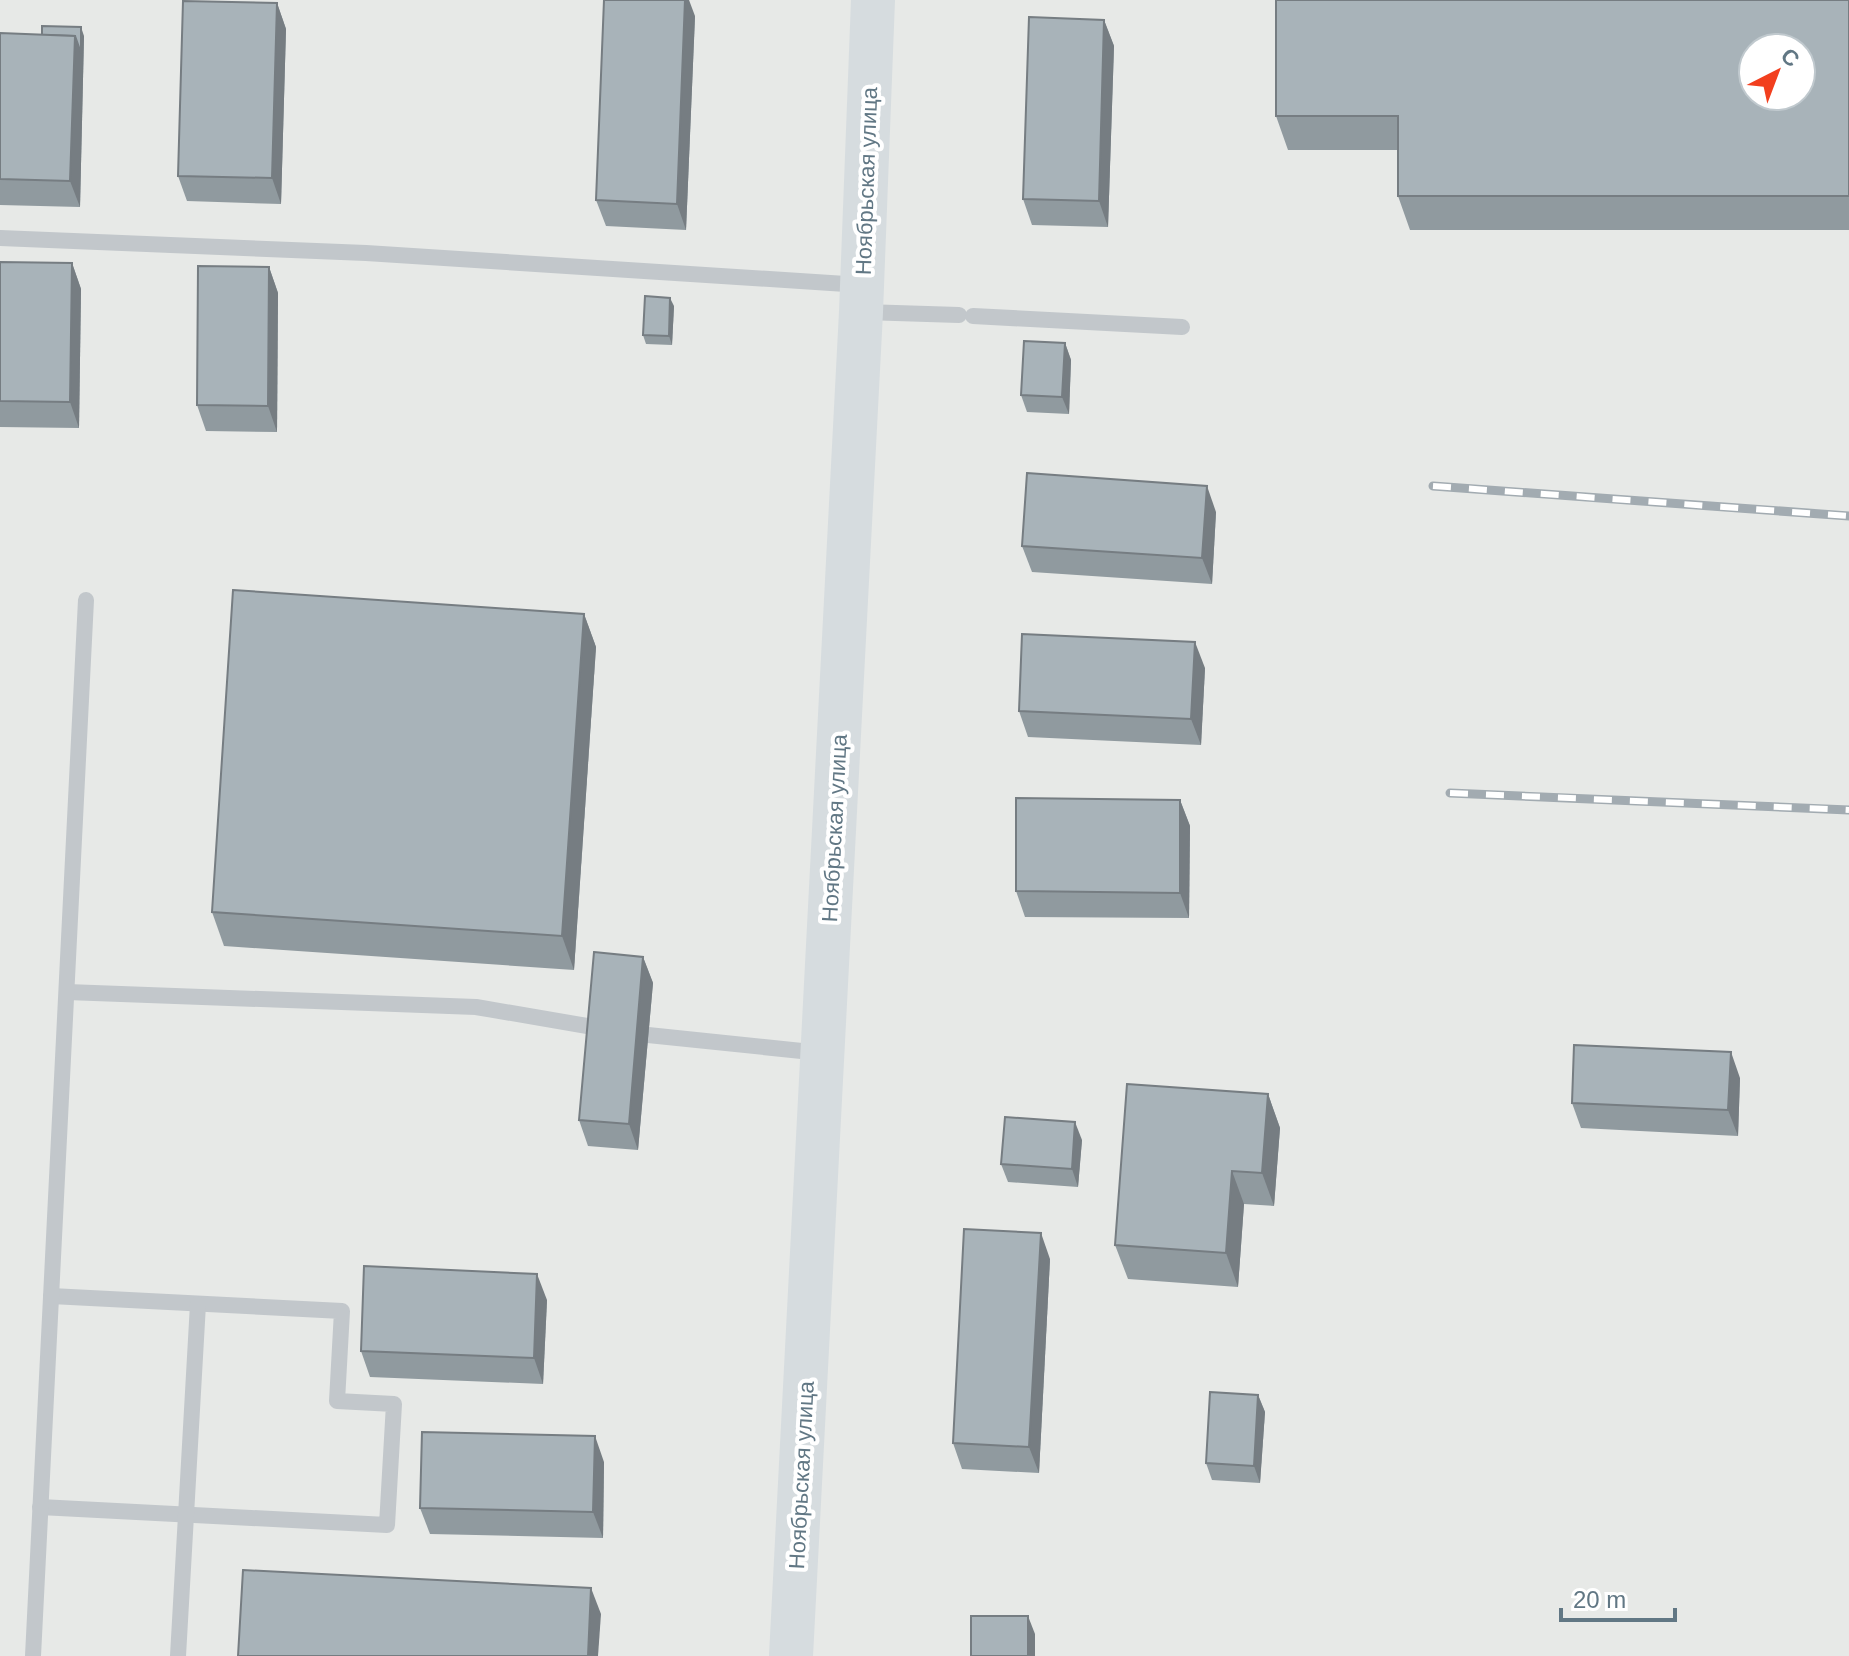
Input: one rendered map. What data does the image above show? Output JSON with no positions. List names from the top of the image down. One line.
{"streets":{"main road":["Ноябрьская улица"]},"scale_bar":"20 m","north":"top right"}
